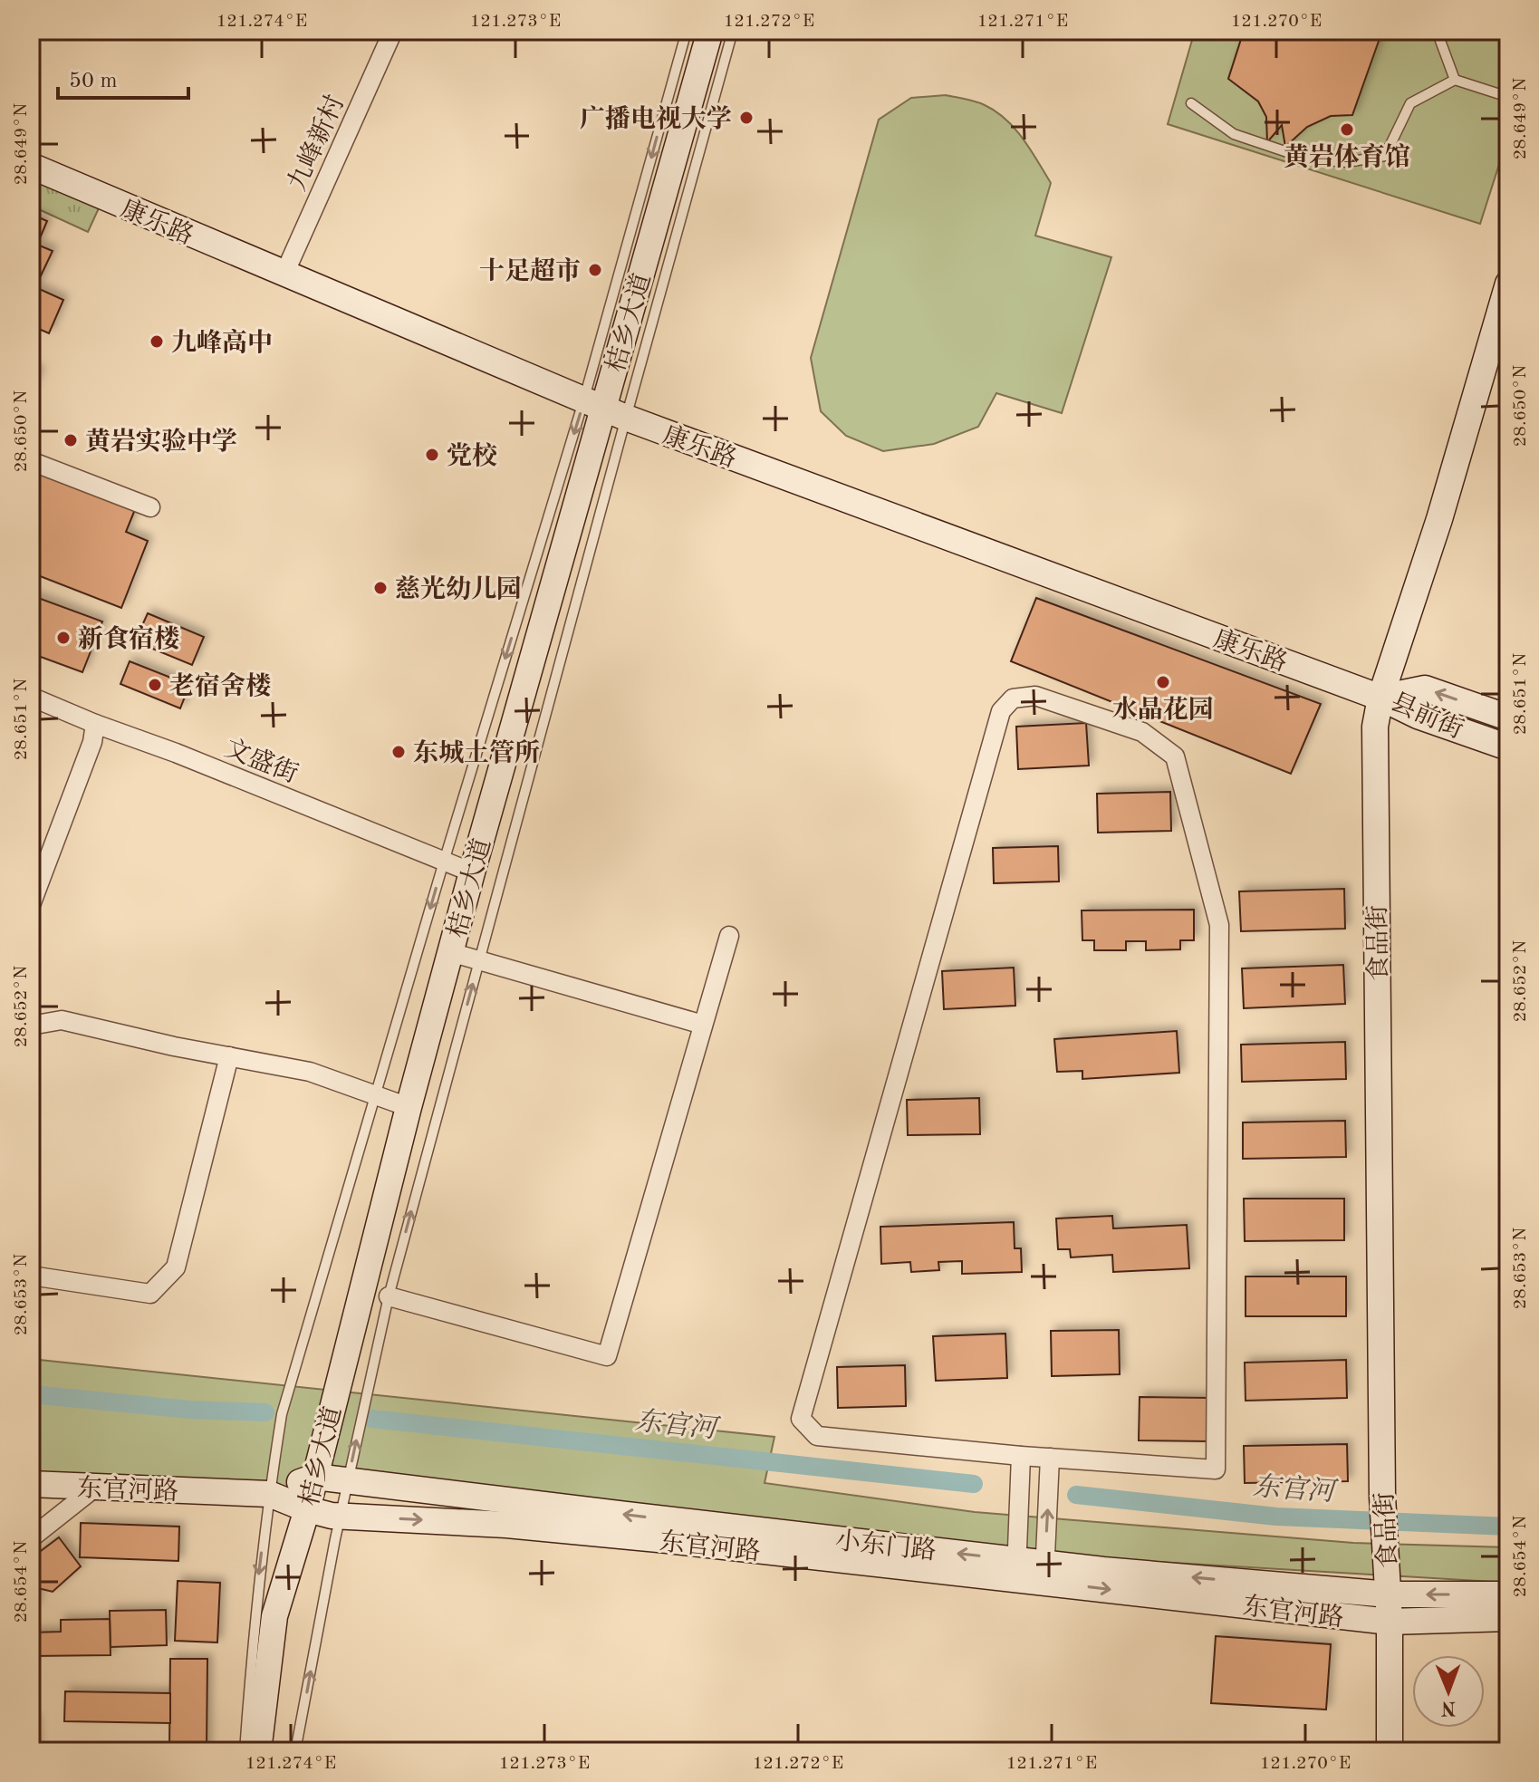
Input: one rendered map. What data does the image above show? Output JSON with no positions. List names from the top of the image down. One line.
{"streets":{"street":["九峰新村","康乐路","桔乡大道","县前街","文盛街","食品街","东官河路","小东门路"]},"crossings":[["九峰新村","康乐路"],["康乐路","桔乡大道"],["康乐路","县前街"],["康乐路","食品街"],["桔乡大道","文盛街"],["桔乡大道","东官河路"],["桔乡大道","小东门路"],["县前街","食品街"],["食品街","东官河路"],["东官河路","小东门路"]],"one_way":["小东门路"],"water":["东官河"],"places":["广播电视大学","黄岩体育馆","十足超市","九峰高中","黄岩实验中学","党校","慈光幼儿园","新食宿楼","水晶花园","老宿舍楼","东城土管所"],"scale_bar":"50 m","north":"bottom","coordinates":["121.274°E","121.273°E","121.272°E","121.271°E","121.270°E","28.649°N","28.650°N","28.651°N","28.652°N","28.653°N","28.654°N"]}
